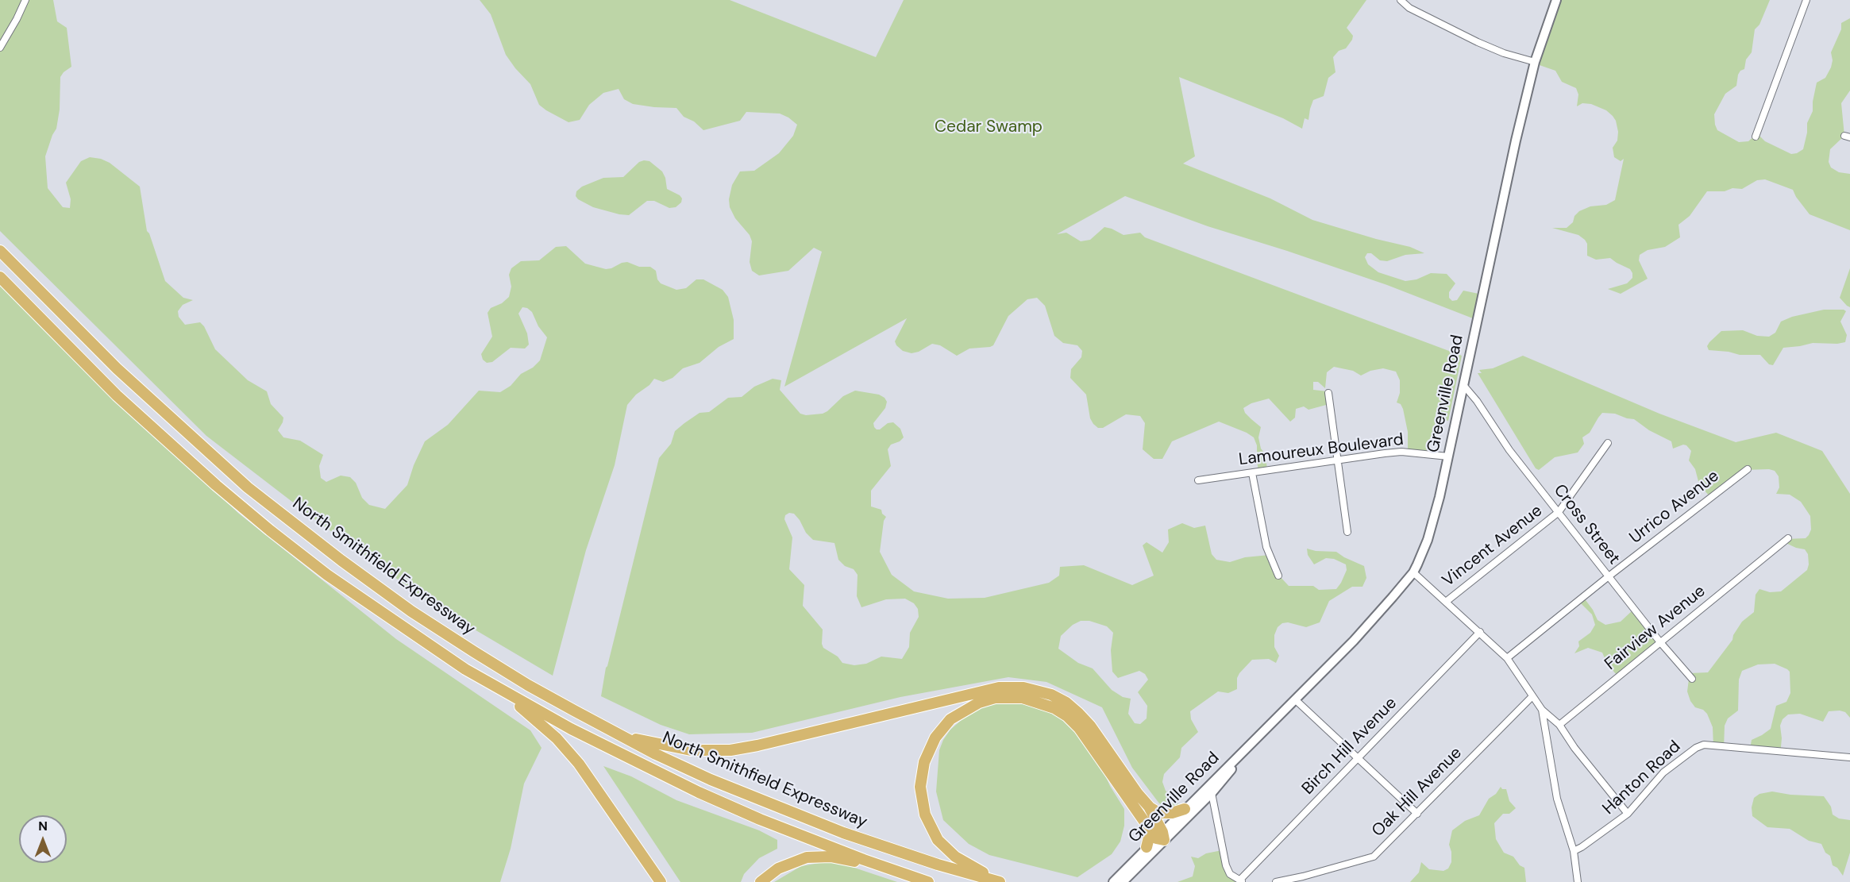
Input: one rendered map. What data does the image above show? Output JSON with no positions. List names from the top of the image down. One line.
{"streets":{"highway":["North Smithfield Expressway"],"main road":["Greenville Road"],"street":["Lamoureux Boulevard","Urrico Avenue","Cross Street","Vincent Avenue","Fairview Avenue","Birch Hill Avenue","Hanton Road","Oak Hill Avenue"]},"crossings":[["Greenville Road","Lamoureux Boulevard"],["Greenville Road","Cross Street"],["Urrico Avenue","Cross Street"],["Cross Street","Vincent Avenue"],["Cross Street","Fairview Avenue"]],"parks":["Cedar Swamp"],"north":"top"}
